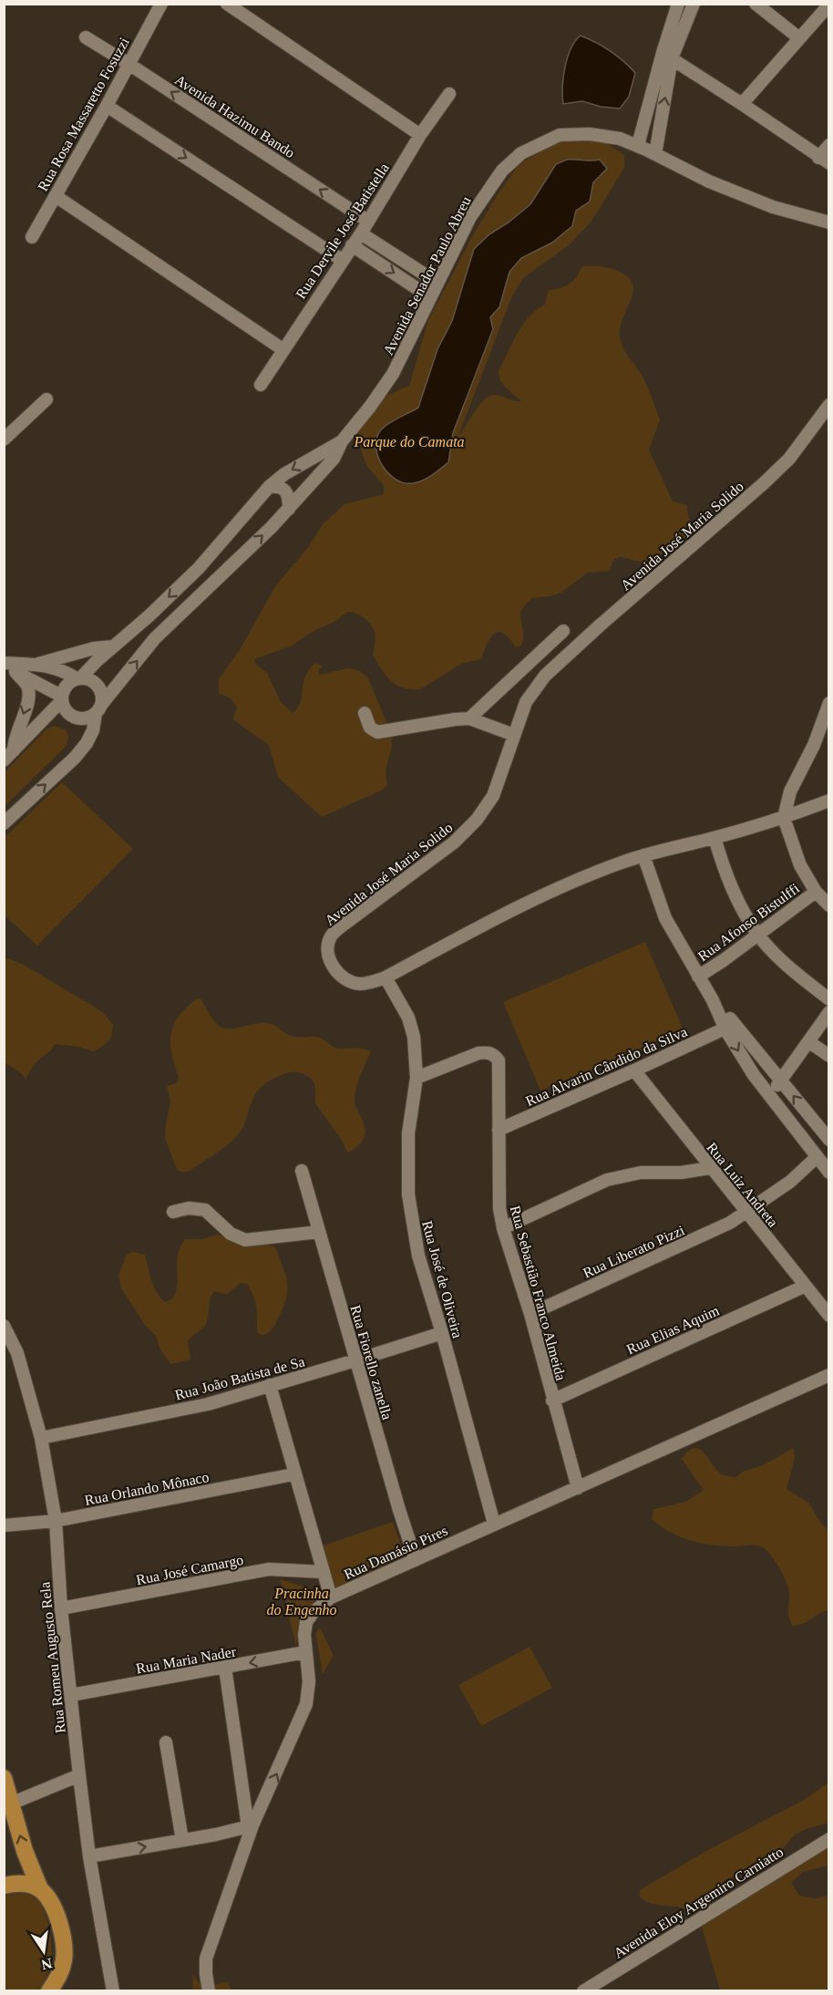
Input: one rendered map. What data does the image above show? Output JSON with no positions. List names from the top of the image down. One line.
{"streets":{"street":["Rua Rosa Massaretto Fosuzzi","Avenida Hazimu Bando","Rua Dervile José Batistella","Avenida Senador Paulo Abreu","Avenida José Maria Solido","Rua Afonso Bistulffi","Rua Alvarin Cândido da Silva","Rua Luiz Andreta","Rua Liberato Pizzi","Rua José de Oliveira","Rua Sebastião Franco Almeida","Rua Elias Aquim","Rua Fiorello zanella","Rua João Batista de Sa","Rua Orlando Mônaco","Rua Damásio Pires","Rua José Camargo","Rua Romeu Augusto Rela","Rua Maria Nader","Avenida Eloy Argemiro Carniatto"]},"crossings":[["Rua Rosa Massaretto Fosuzzi","Avenida Hazimu Bando"],["Avenida Hazimu Bando","Rua Dervile José Batistella"],["Avenida José Maria Solido","Rua José de Oliveira"],["Rua Alvarin Cândido da Silva","Rua Luiz Andreta"],["Rua Alvarin Cândido da Silva","Rua Sebastião Franco Almeida"],["Rua Luiz Andreta","Rua Liberato Pizzi"],["Rua Luiz Andreta","Rua Elias Aquim"],["Rua Liberato Pizzi","Rua Sebastião Franco Almeida"],["Rua José de Oliveira","Rua Sebastião Franco Almeida"],["Rua José de Oliveira","Rua João Batista de Sa"],["Rua José de Oliveira","Rua Damásio Pires"],["Rua Sebastião Franco Almeida","Rua Elias Aquim"],["Rua Sebastião Franco Almeida","Rua Damásio Pires"],["Rua Fiorello zanella","Rua João Batista de Sa"],["Rua Fiorello zanella","Rua Damásio Pires"],["Rua João Batista de Sa","Rua Romeu Augusto Rela"],["Rua Orlando Mônaco","Rua Romeu Augusto Rela"],["Rua Damásio Pires","Rua Maria Nader"],["Rua José Camargo","Rua Romeu Augusto Rela"],["Rua Romeu Augusto Rela","Rua Maria Nader"]],"parks":["Parque do Camata","Pracinha do Engenho"],"north":"bottom"}
